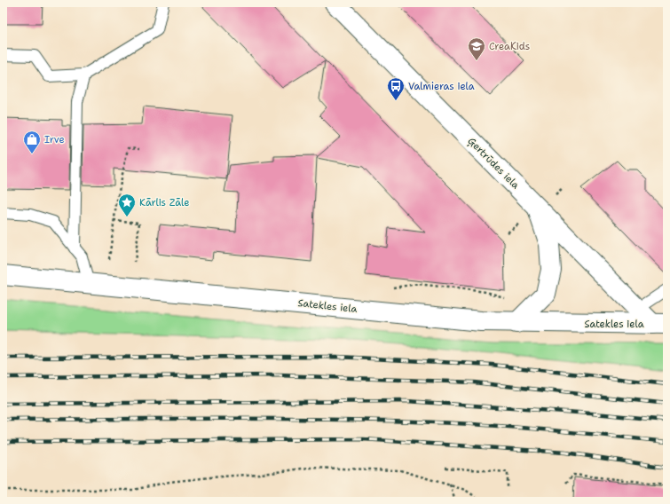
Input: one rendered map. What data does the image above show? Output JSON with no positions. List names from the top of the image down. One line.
{"streets":{"main road":["Ģertrūdes iela","Satekles iela"]},"crossings":[["Ģertrūdes iela","Satekles iela"]],"places":{"school or university":["CreaKids"],"bus stop":["Valmieras iela"],"shop":["Irve"],"place":["Kārlis Zāle"]}}
